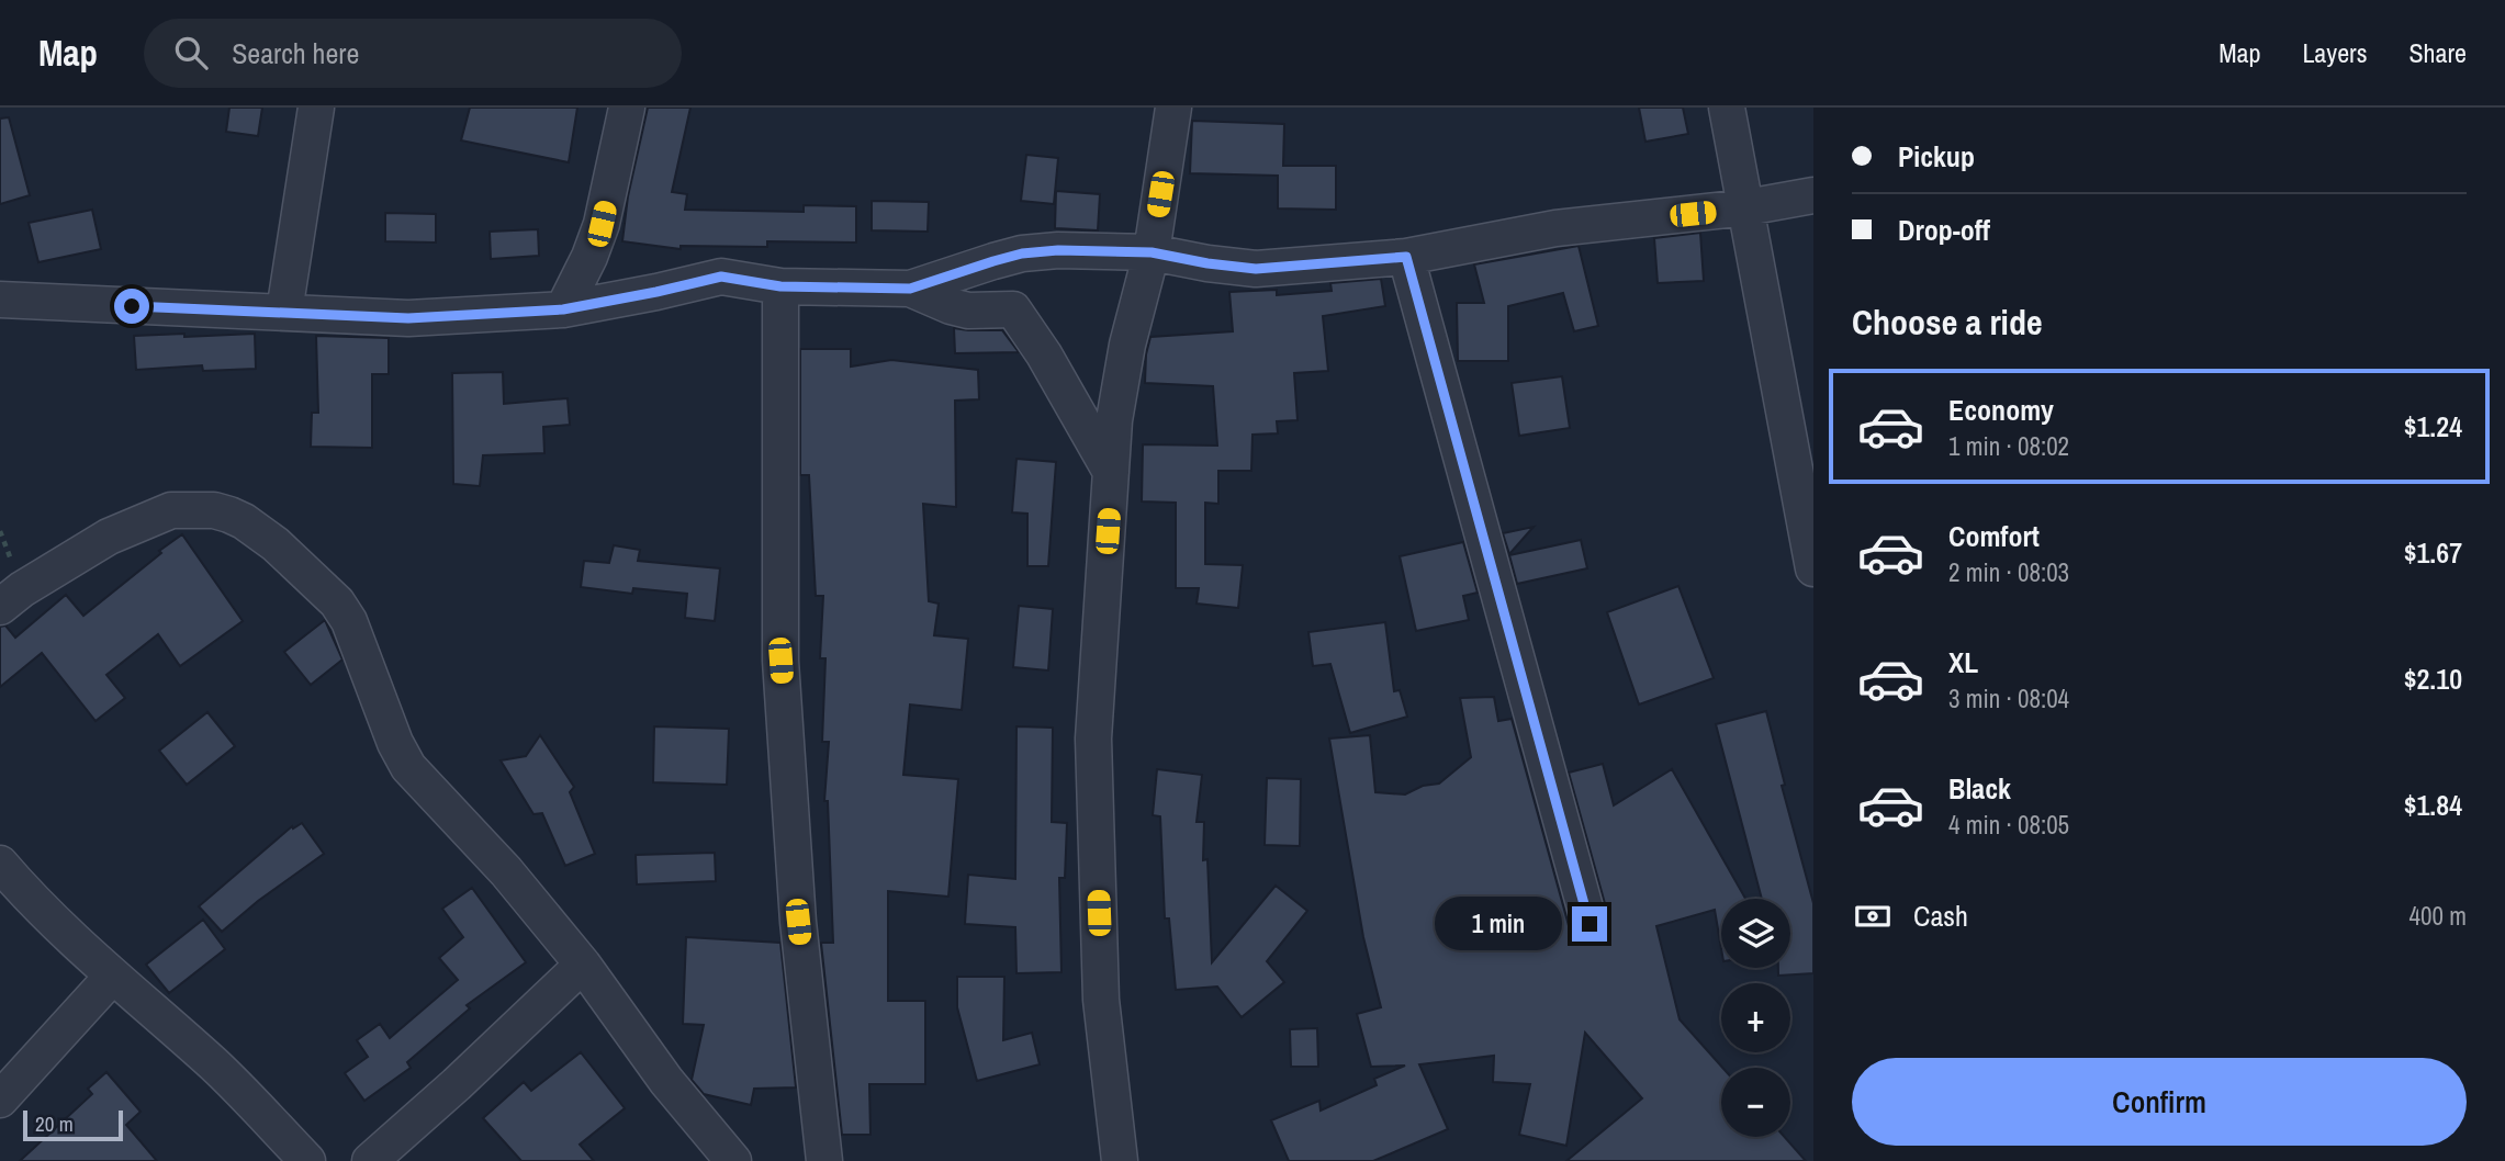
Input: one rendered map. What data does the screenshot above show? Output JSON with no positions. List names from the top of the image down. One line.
{"scale_bar":"20 m","page":{"header":"Map","search":"Search here","nav":["Map","Layers","Share"],"banner":["Pickup","Drop-off"],"heading":"Choose a ride","list":[{"name":"Economy","note":"1 min · 08:02","value":"$1.24"},{"name":"Comfort","note":"2 min · 08:03","value":"$1.67"},{"name":"XL","note":"3 min · 08:04","value":"$2.10"},{"name":"Black","note":"4 min · 08:05","value":"$1.84"}],"pay":["Cash","400 m"],"bubble":"1 min","map_buttons":["+","−"],"buttons":"Confirm","scale":"20 m"}}
